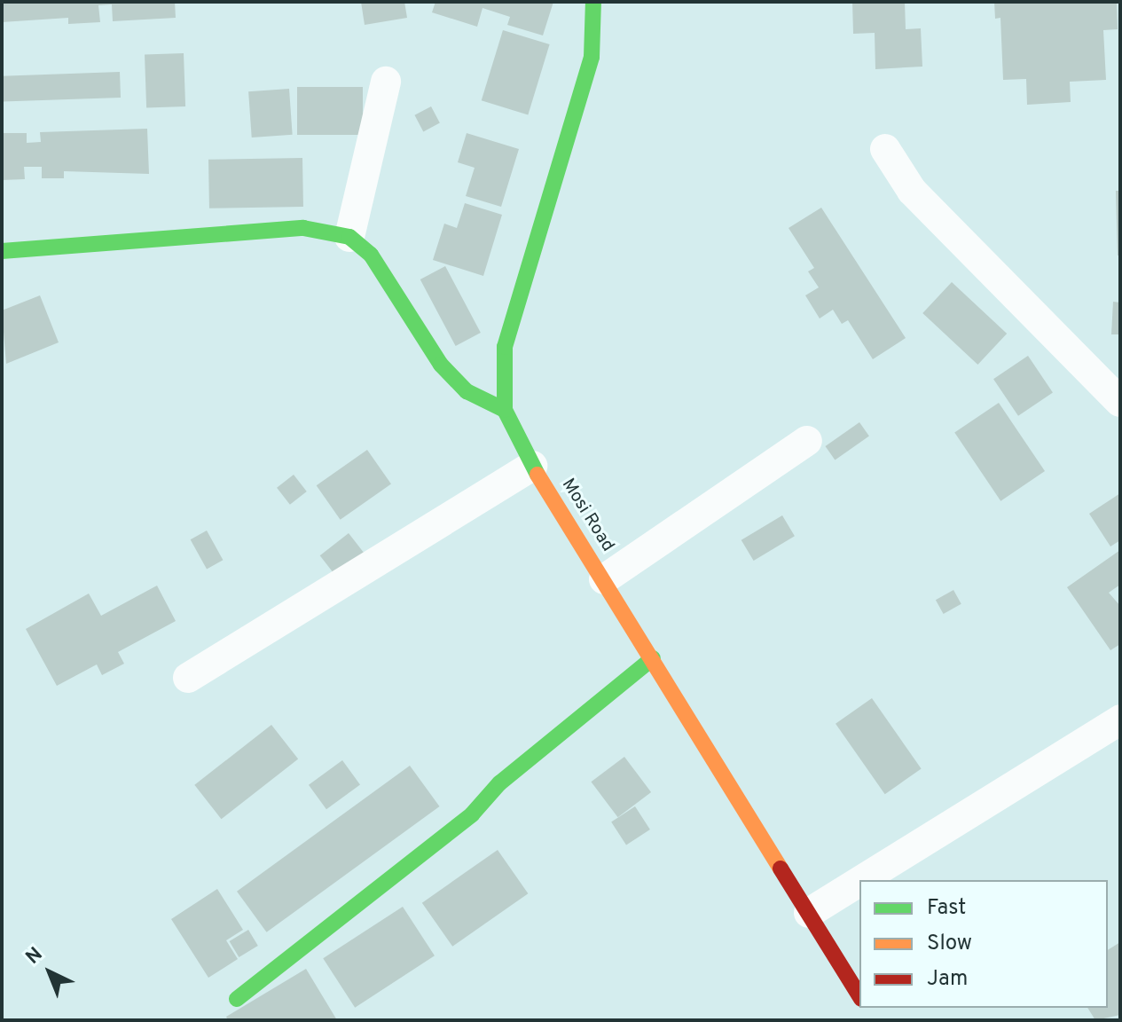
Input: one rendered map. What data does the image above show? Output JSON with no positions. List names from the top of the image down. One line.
{"streets":{"street":["Mosi Road"]},"legend":["Fast","Slow","Jam"],"north":"top left"}
